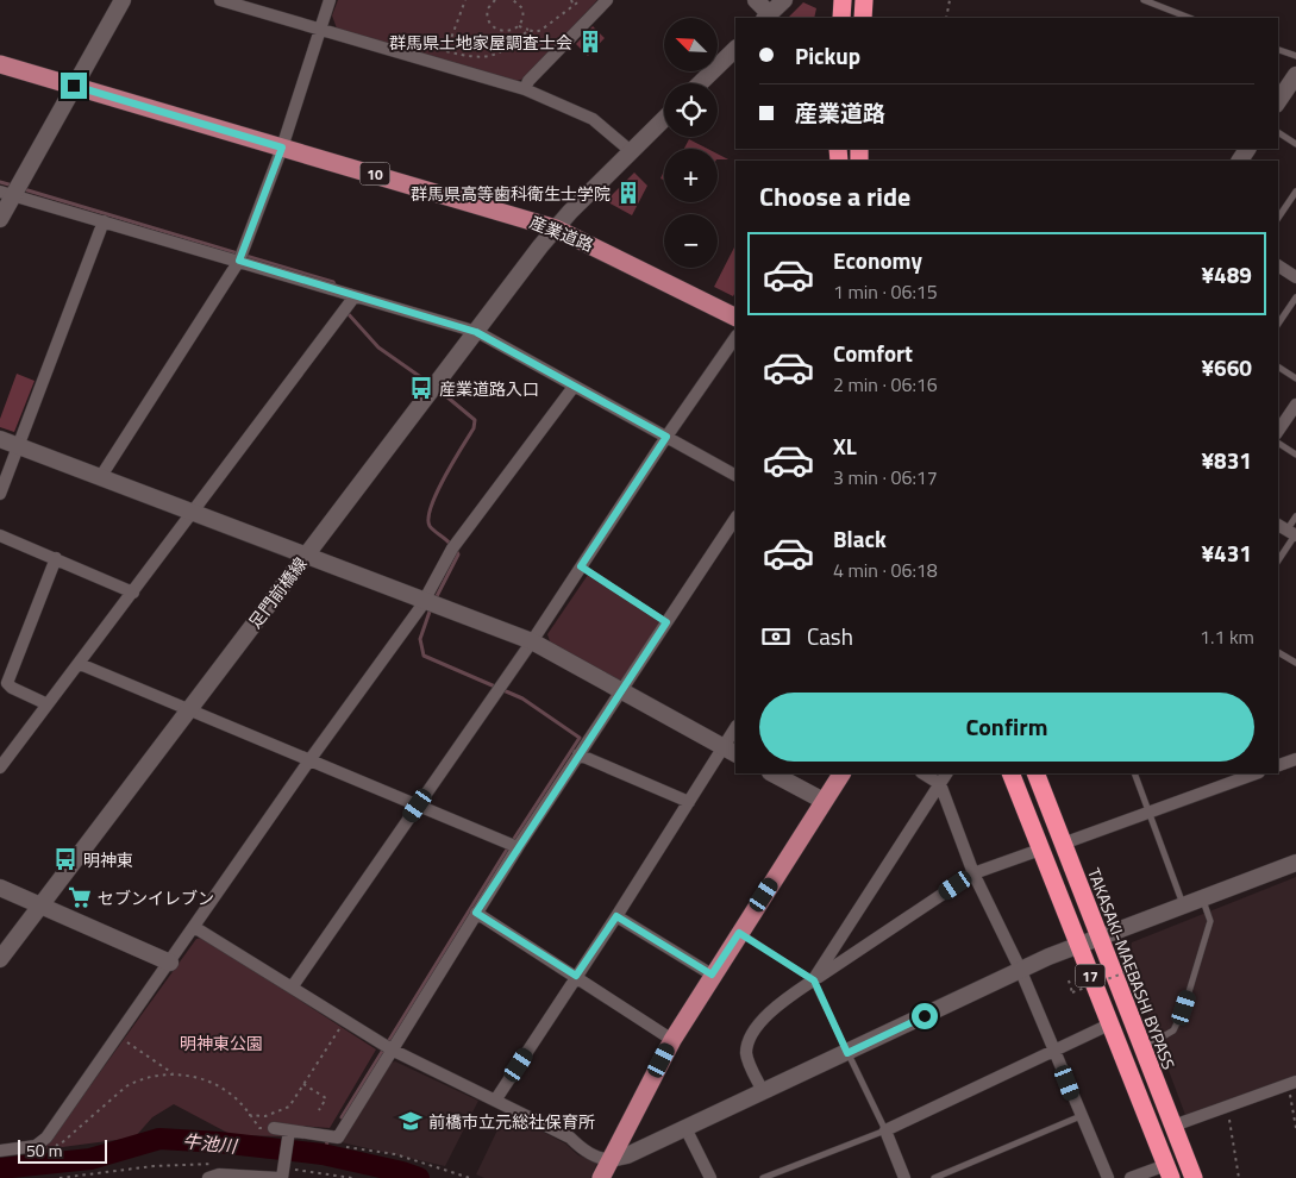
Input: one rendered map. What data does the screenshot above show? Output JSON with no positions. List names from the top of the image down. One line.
{"streets":{"highway":["TAKASAKI-MAEBASHI BYPASS","17"],"main road":["10","産業道路"],"street":["足門前橋線"]},"crossings":[["産業道路","足門前橋線"]],"water":["牛池川"],"parks":["明神東公園"],"places":{"building":["群馬県土地家屋調査士会","群馬県高等歯科衛生士学院"],"bus stop":["産業道路入口","明神東"],"supermarket":["セブンイレブン"],"school or university":["前橋市立元総社保育所"]},"scale_bar":"50 m","north":"top left","page":{"map_buttons":["+","−"],"banner":["Pickup","産業道路"],"heading":"Choose a ride","list":[{"name":"Economy","note":"1 min · 06:15","value":"¥489"},{"name":"Comfort","note":"2 min · 06:16","value":"¥660"},{"name":"XL","note":"3 min · 06:17","value":"¥831"},{"name":"Black","note":"4 min · 06:18","value":"¥431"}],"pay":["Cash","1.1 km"],"buttons":"Confirm","scale":"50 m"}}
